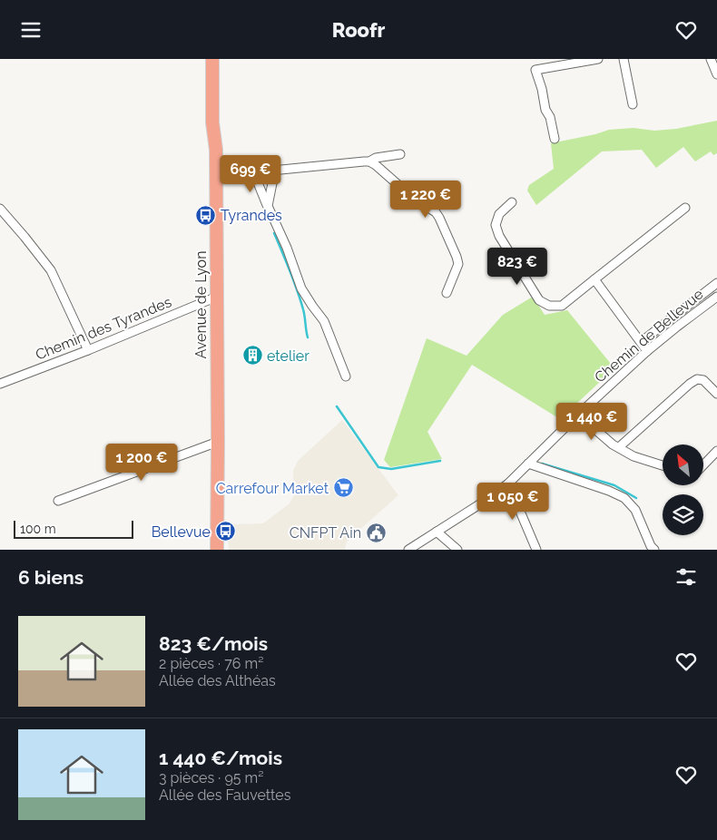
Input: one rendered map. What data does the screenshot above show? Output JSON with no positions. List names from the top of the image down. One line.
{"streets":{"main road":["Avenue de Lyon"],"street":["Chemin des Tyrandes","Chemin de Bellevue"]},"crossings":[["Avenue de Lyon","Chemin des Tyrandes"]],"places":{"bus stop":["Tyrandes","Bellevue"],"building":["etelier"],"supermarket":["Carrefour Market"],"public building":["CNFPT Ain"]},"scale_bar":"100 m","north":"top left","page":{"header":"Roofr","price":["699 €","1 220 €","823 €","1 440 €","1 200 €","1 050 €"],"scale":"100 m","heading":"6 biens","list":[{"name":"823 €/mois","note":"2 pièces · 76 m² · Allée des Althéas"},{"name":"1 440 €/mois","note":"3 pièces · 95 m² · Allée des Fauvettes"}]}}
